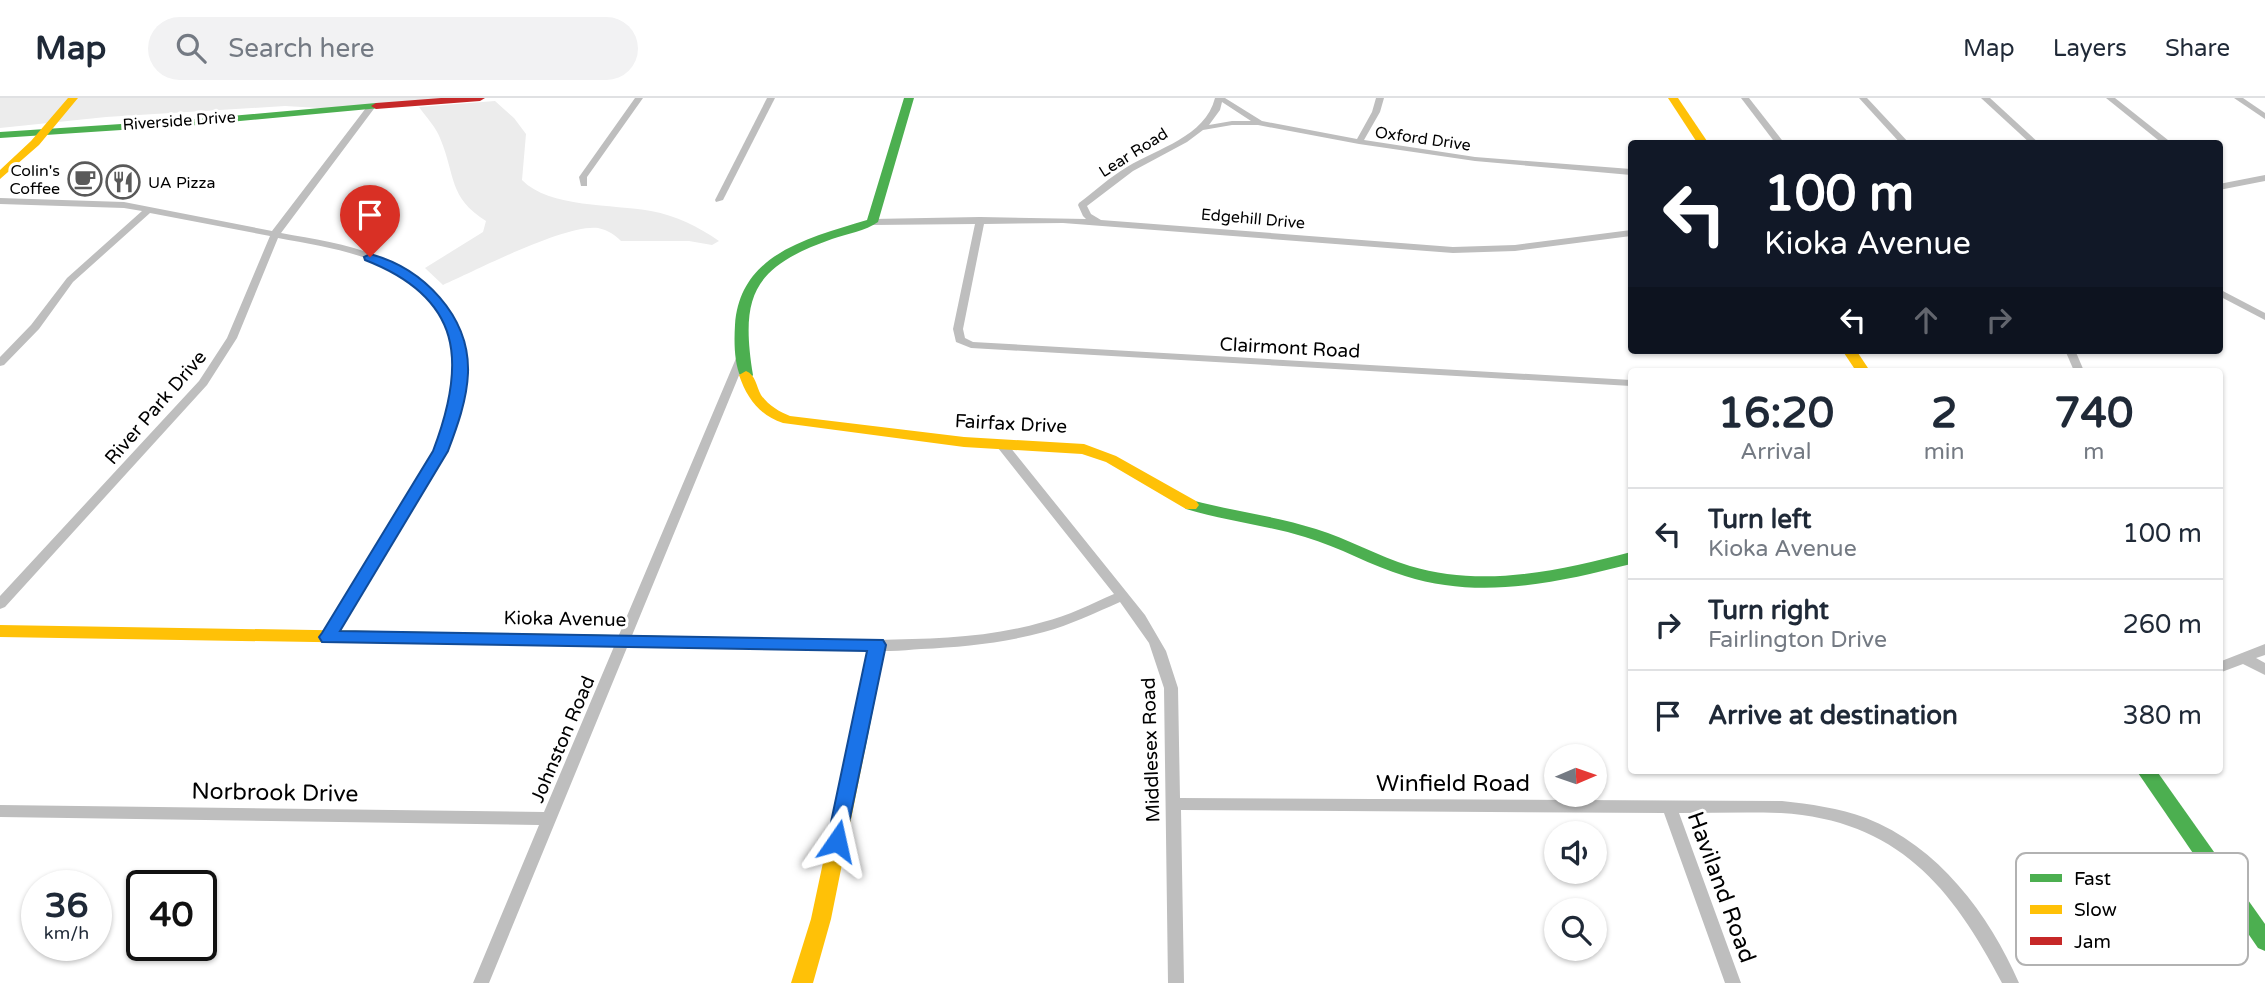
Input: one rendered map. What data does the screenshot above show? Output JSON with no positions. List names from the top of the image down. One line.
{"streets":{"street":["Riverside Drive","Oxford Drive","Lear Road","Edgehill Drive","Clairmont Road","River Park Drive","Fairfax Drive","Kioka Avenue","Johnston Road","Middlesex Road","Winfield Road","Norbrook Drive","Haviland Road"]},"crossings":[["Riverside Drive","River Park Drive"],["Oxford Drive","Lear Road"],["Lear Road","Edgehill Drive"],["Edgehill Drive","Fairfax Drive"],["Fairfax Drive","Johnston Road"],["Fairfax Drive","Middlesex Road"],["Kioka Avenue","Johnston Road"],["Kioka Avenue","Middlesex Road"],["Johnston Road","Norbrook Drive"],["Middlesex Road","Winfield Road"],["Winfield Road","Haviland Road"]],"places":{"cafe":["Colin's Coffee"],"restaurant":["UA Pizza"]},"legend":["Fast","Slow","Jam"],"north":"right","page":{"header":"Map","search":"Search here","nav":["Map","Layers","Share"],"turn":["100 m","Kioka Avenue"],"eta":["16:20","Arrival","2","min","740","m"],"list":[{"name":"Turn left","note":"Kioka Avenue","value":"100 m"},{"name":"Turn right","note":"Fairlington Drive","value":"260 m"},{"name":"Arrive at destination","value":"380 m"}],"speed":"36 km/h","limit":"40"}}
